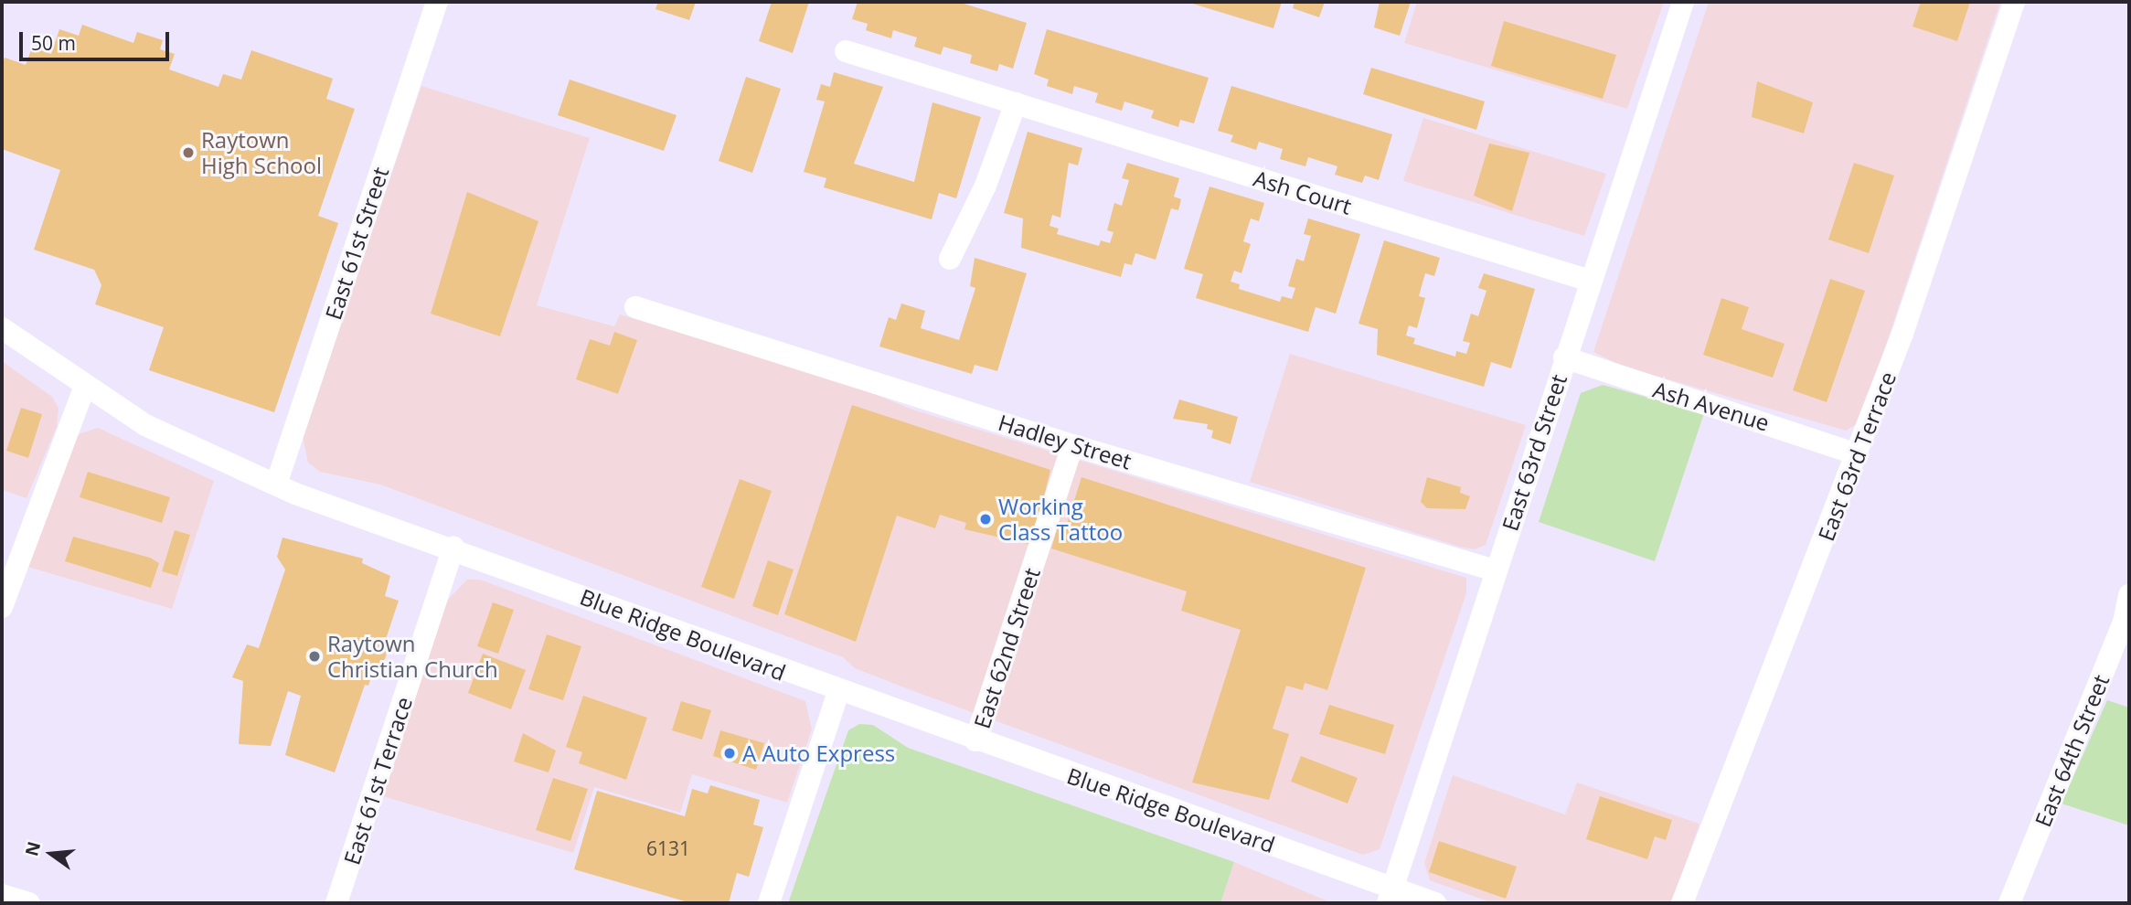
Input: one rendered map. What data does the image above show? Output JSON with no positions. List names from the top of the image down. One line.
{"streets":{"street":["Ash Court","East 61st Street","Ash Avenue","Hadley Street","East 63rd Street","East 63rd Terrace","Blue Ridge Boulevard","East 62nd Street","East 64th Street","East 61st Terrace"]},"crossings":[["Ash Court","East 63rd Street"],["East 61st Street","Blue Ridge Boulevard"],["Ash Avenue","East 63rd Street"],["Ash Avenue","East 63rd Terrace"],["Hadley Street","East 63rd Street"],["Hadley Street","East 62nd Street"],["East 63rd Street","Blue Ridge Boulevard"],["Blue Ridge Boulevard","East 62nd Street"],["Blue Ridge Boulevard","East 61st Terrace"]],"places":["Raytown High School","Working Class Tattoo","Raytown Christian Church","A Auto Express"],"house_numbers":["6131"],"scale_bar":"50 m","north":"left"}
